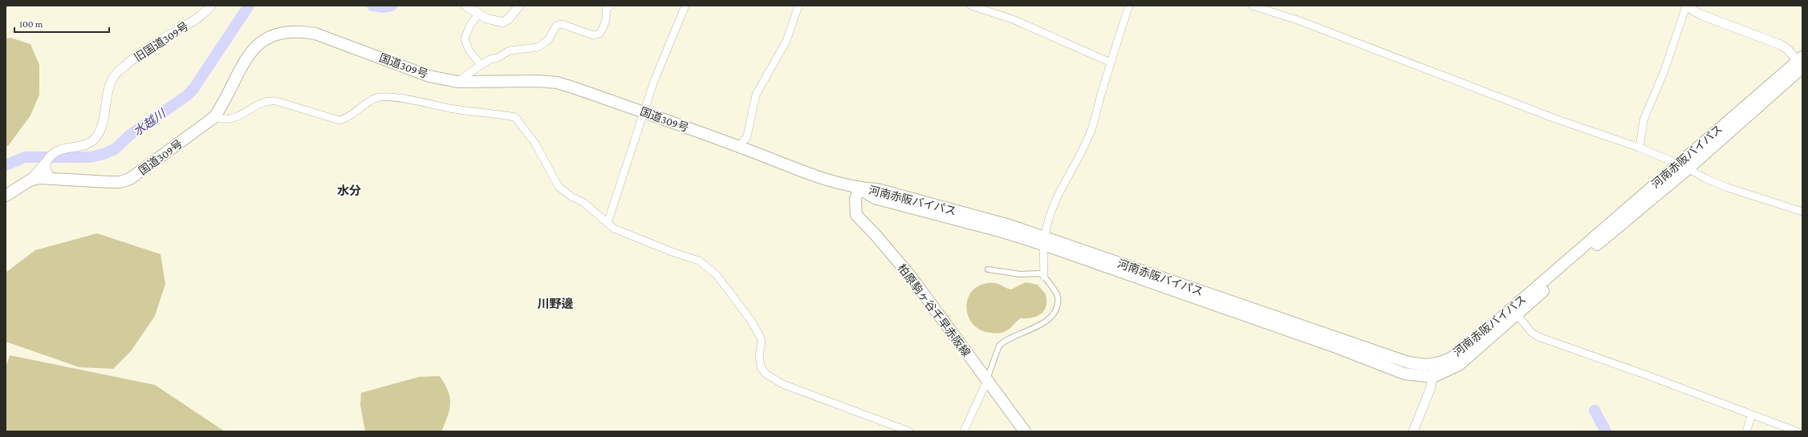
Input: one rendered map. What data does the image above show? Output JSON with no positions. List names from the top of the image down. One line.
{"streets":{"main road":["国道309号","河南赤阪バイパス","柏原駒ヶ谷千早赤阪線"],"street":["旧国道309号"]},"crossings":[["旧国道309号","国道309号"],["国道309号","河南赤阪バイパス"],["国道309号","柏原駒ヶ谷千早赤阪線"],["河南赤阪バイパス","柏原駒ヶ谷千早赤阪線"]],"districts":["水分","川野邊"],"water":["水越川"],"scale_bar":"100 m"}
